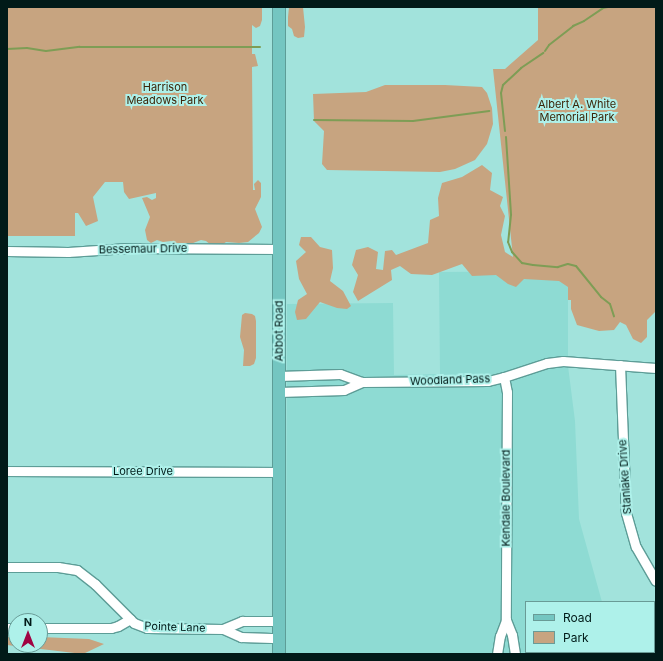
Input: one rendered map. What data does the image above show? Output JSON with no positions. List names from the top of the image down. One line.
{"streets":{"main road":["Abbot Road"],"street":["Bessemaur Drive","Woodland Pass","Loree Drive","Stanlake Drive","Kendale Boulevard","Pointe Lane"]},"crossings":[["Bessemaur Drive","Abbot Road"],["Abbot Road","Woodland Pass"],["Abbot Road","Loree Drive"],["Woodland Pass","Stanlake Drive"],["Woodland Pass","Kendale Boulevard"]],"parks":["Harrison Meadows Park","Albert A. White Memorial Park"],"legend":["Road","Park"],"north":"top"}
